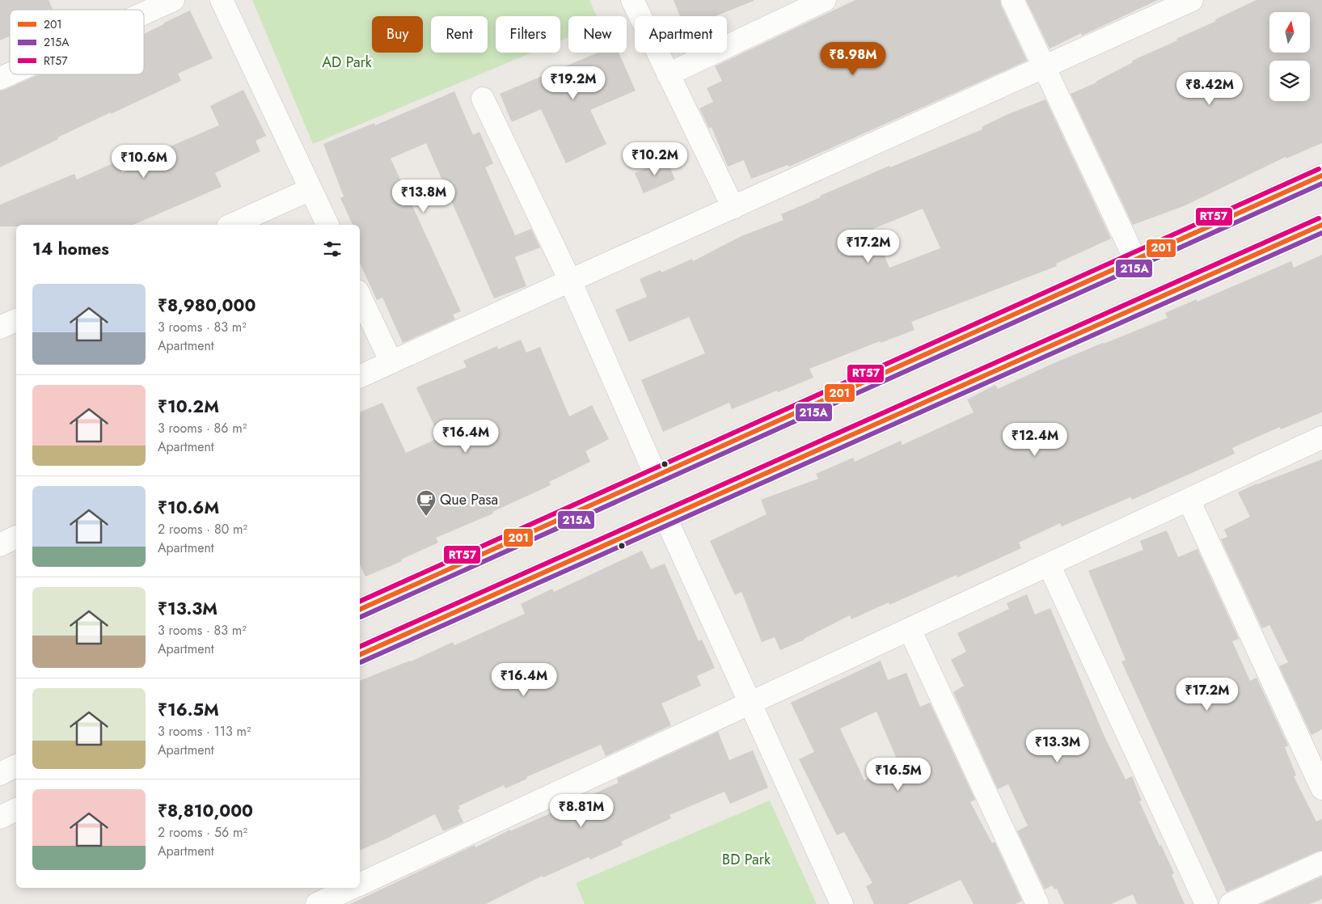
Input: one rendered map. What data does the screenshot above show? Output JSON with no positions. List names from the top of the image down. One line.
{"parks":["AD Park","BD Park"],"places":{"cafe":["Que Pasa"]},"lines":["transit line RT57","transit line 201","transit line 215A"],"legend":["201","215A","RT57"],"north":"top","page":{"chip":["Buy","Rent","Filters","New","Apartment"],"price":["₹8.98M","₹19.2M","₹8.42M","₹10.2M","₹10.6M","₹13.8M","₹17.2M","₹16.4M","₹12.4M","₹16.4M","₹17.2M","₹13.3M","₹16.5M","₹8.81M"],"heading":"14 homes","list":[{"name":"₹8,980,000","note":"3 rooms · 83 m² · Apartment"},{"name":"₹10.2M","note":"3 rooms · 86 m² · Apartment"},{"name":"₹10.6M","note":"2 rooms · 80 m² · Apartment"},{"name":"₹13.3M","note":"3 rooms · 83 m² · Apartment"},{"name":"₹16.5M","note":"3 rooms · 113 m² · Apartment"},{"name":"₹8,810,000","note":"2 rooms · 56 m² · Apartment"}]}}
